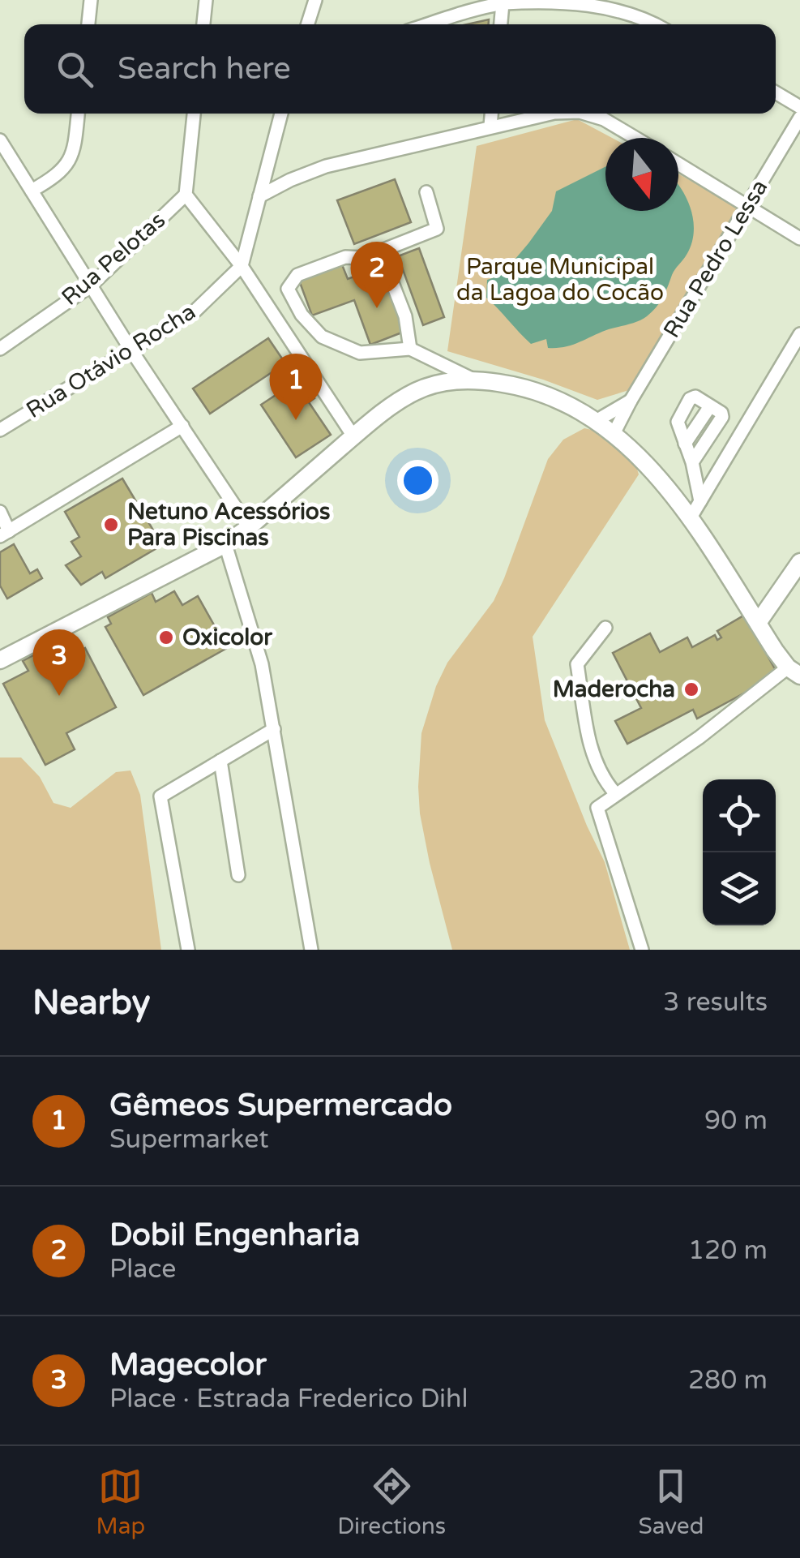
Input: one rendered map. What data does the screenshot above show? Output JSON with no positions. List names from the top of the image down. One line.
{"streets":{"street":["Rua Pelotas","Rua Pedro Lessa","Rua Otávio Rocha"]},"parks":["Parque Municipal da Lagoa do Cocão"],"places":["Netuno Acessórios Para Piscinas","Oxicolor","Maderocha"],"north":"bottom","page":{"search":"Search here","pins":["2","1","3"],"heading":["Nearby","3 results"],"list":[{"mark":"1","name":"Gêmeos Supermercado","note":"Supermarket","value":"90 m"},{"mark":"2","name":"Dobil Engenharia","note":"Place","value":"120 m"},{"mark":"3","name":"Magecolor","note":"Place · Estrada Frederico Dihl","value":"280 m"}],"nav":["Map","Directions","Saved"]}}
